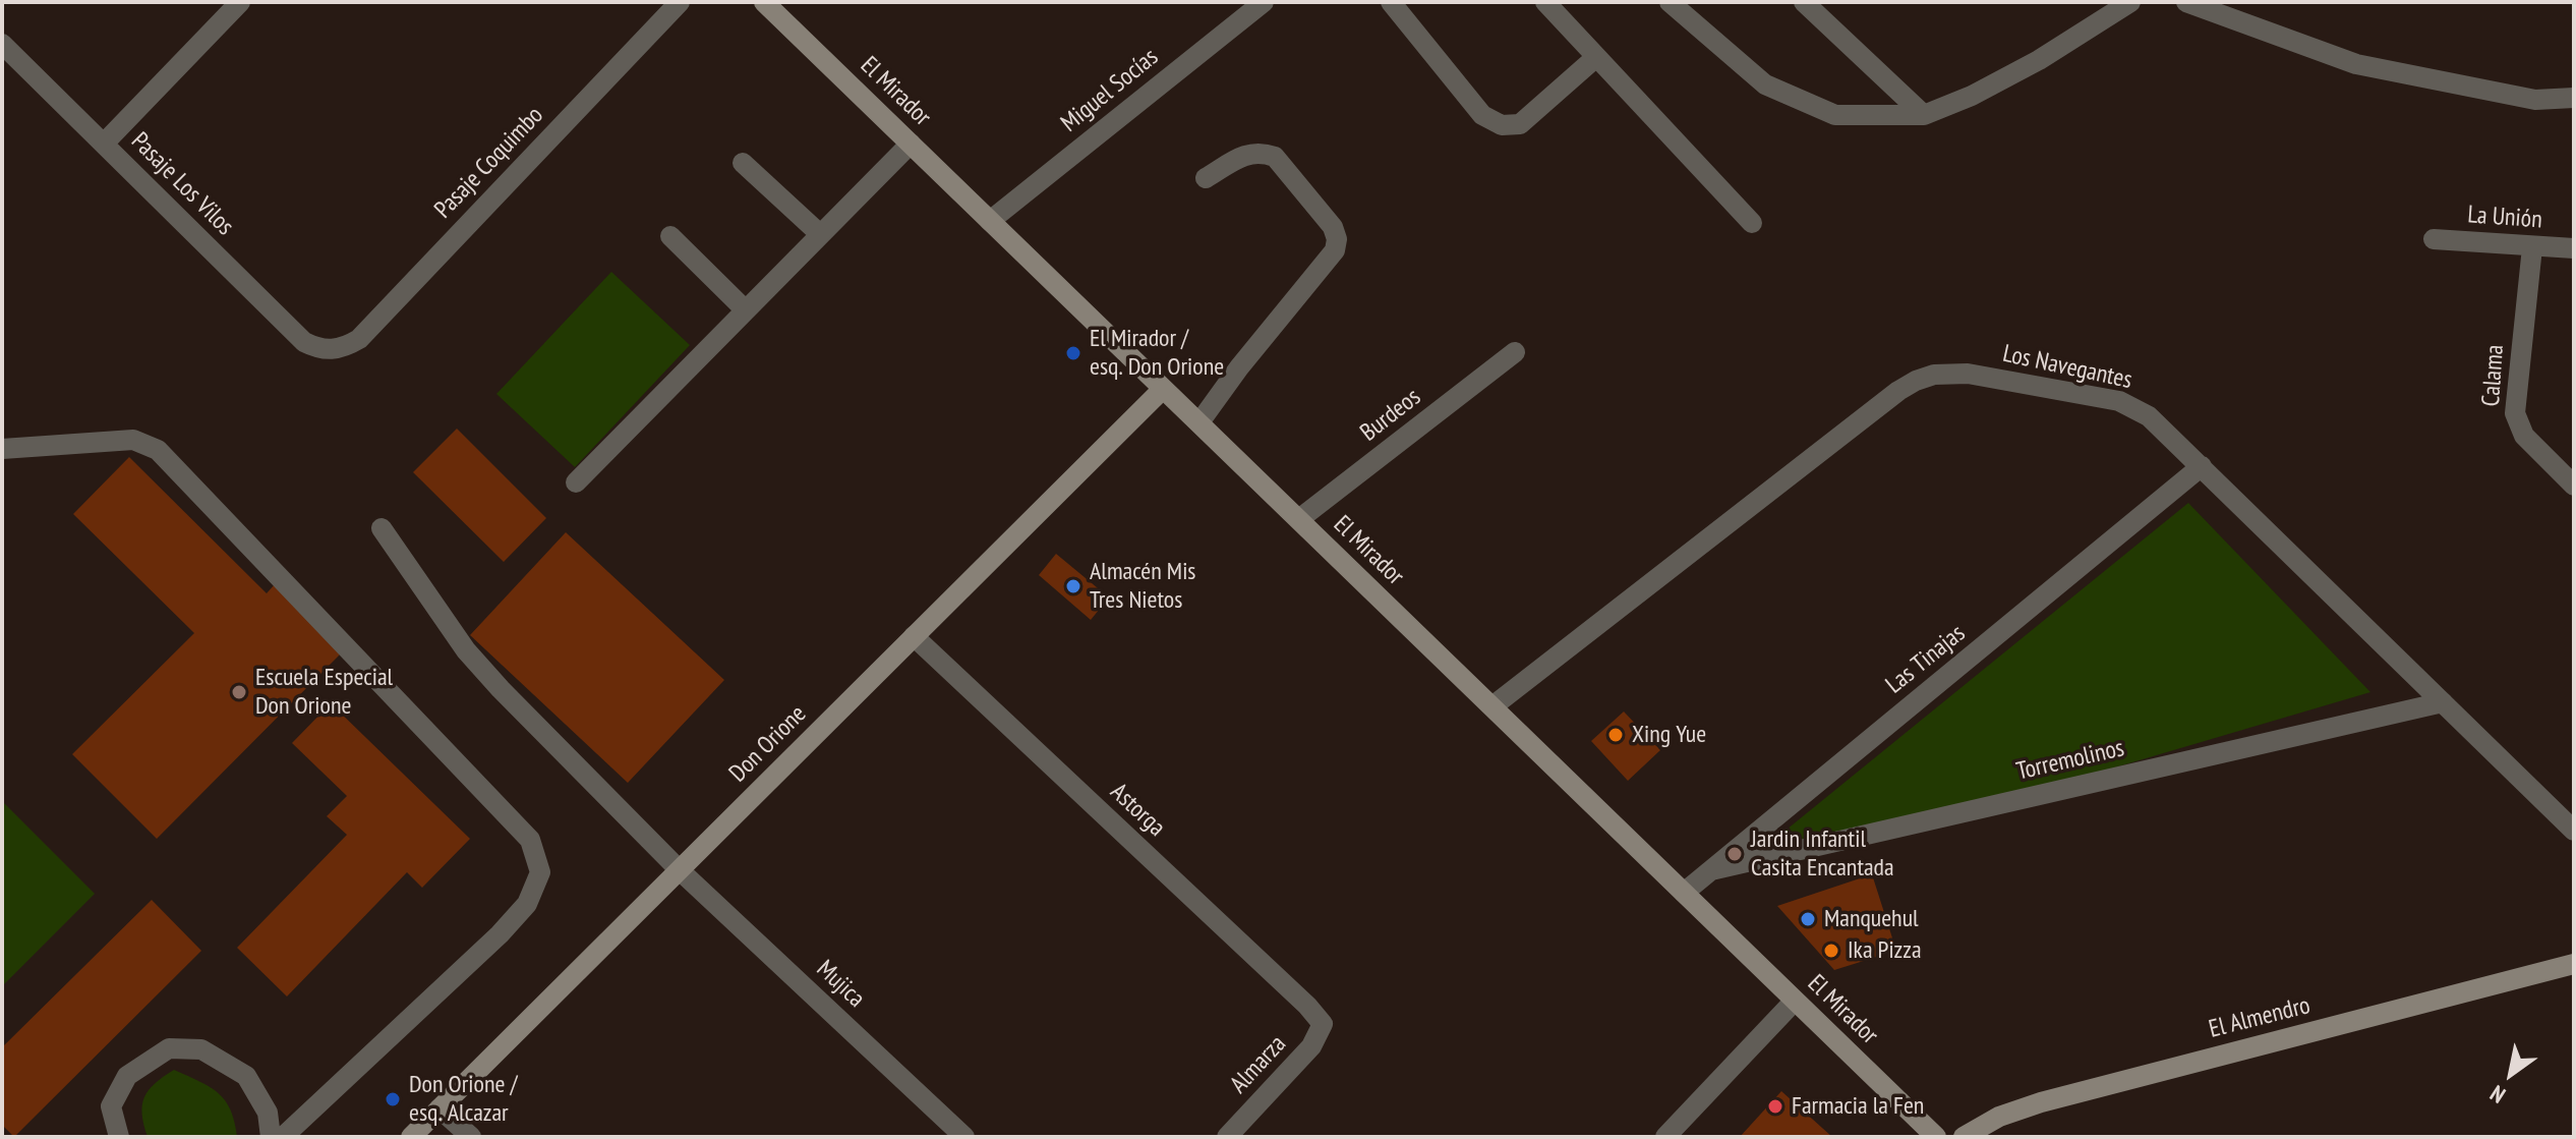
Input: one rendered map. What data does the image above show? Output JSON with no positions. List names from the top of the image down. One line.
{"streets":{"street":["Miguel Socías","El Mirador","Pasaje Coquimbo","Pasaje Los Vilos","La Unión","Los Navegantes","Calama","Burdeos","Las Tinajas","Don Orione","Torremolinos","Astorga","Mujica","El Almendro","Almarza"]},"crossings":[["Miguel Socías","El Mirador"],["El Mirador","Los Navegantes"],["El Mirador","Burdeos"],["El Mirador","Las Tinajas"],["El Mirador","Don Orione"],["Pasaje Coquimbo","Pasaje Los Vilos"],["La Unión","Calama"],["Los Navegantes","Las Tinajas"],["Los Navegantes","Torremolinos"],["Las Tinajas","Torremolinos"],["Don Orione","Astorga"],["Don Orione","Mujica"],["Astorga","Almarza"]],"places":["El Mirador / esq. Don Orione","Almacén Mis Tres Nietos","Escuela Especial Don Orione","Xing Yue","Jardin Infantil Casita Encantada","Manquehul","Ika Pizza","Don Orione / esq. Alcazar","Farmacia la Fen"],"north":"bottom left"}
